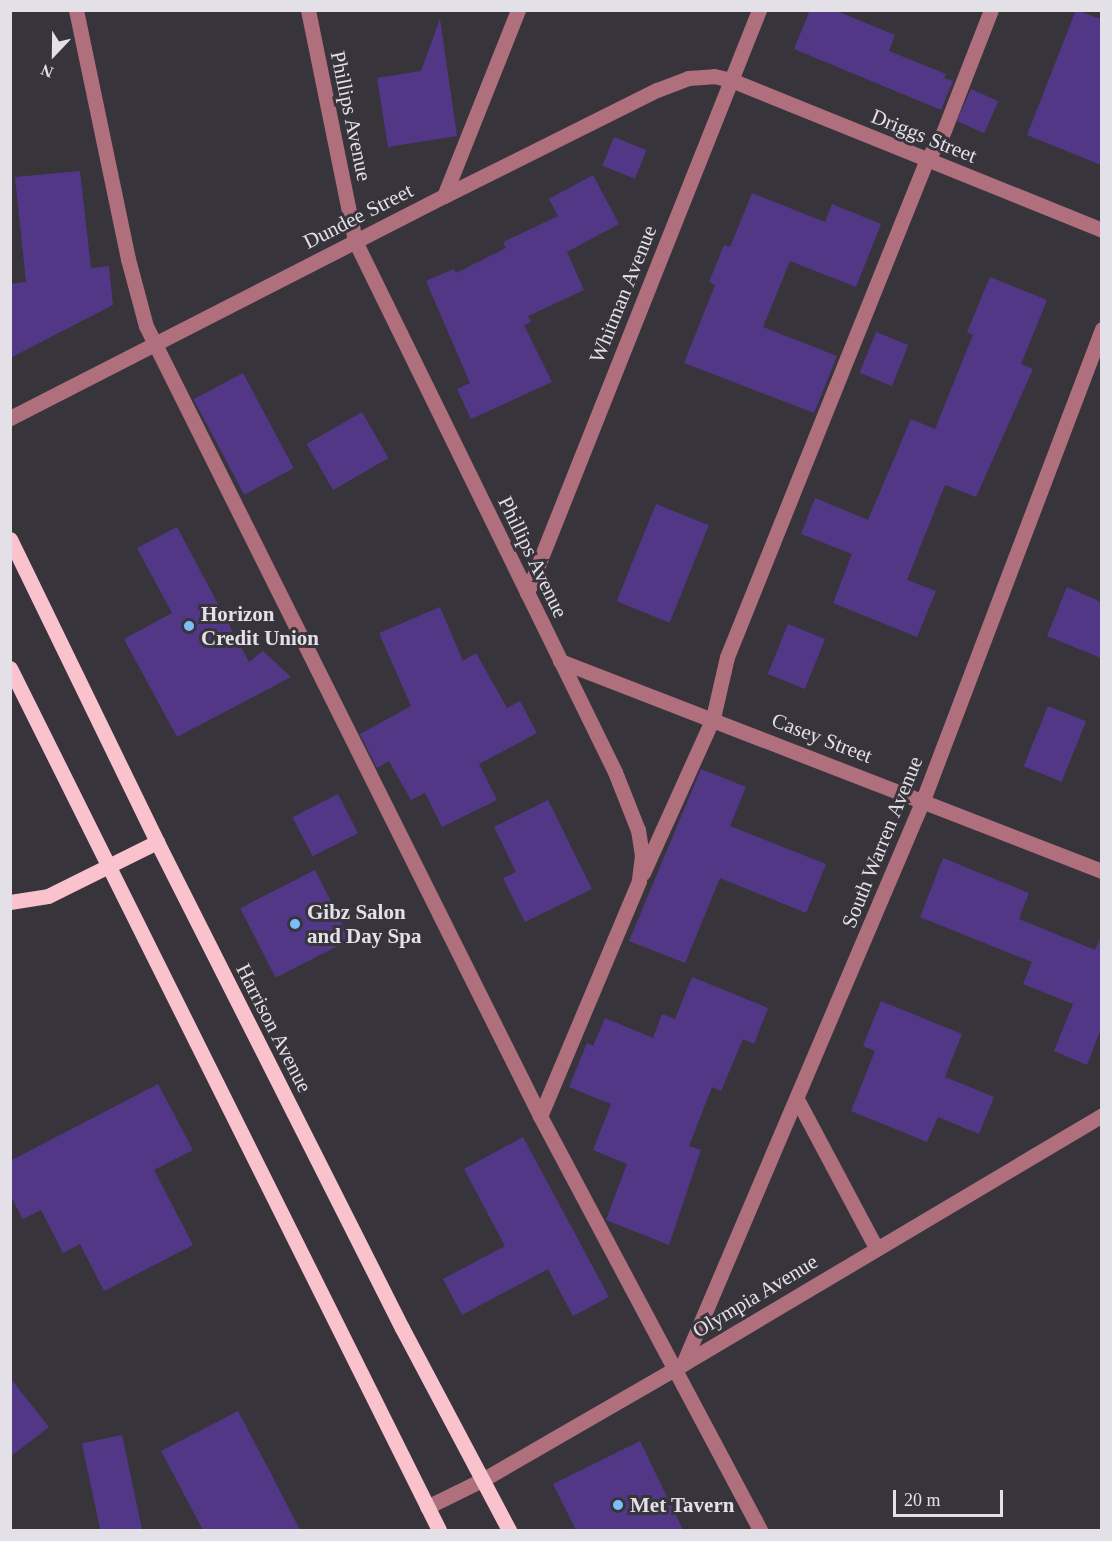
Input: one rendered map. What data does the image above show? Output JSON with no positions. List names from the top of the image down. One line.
{"streets":{"main road":["Harrison Avenue"],"street":["Phillips Avenue","Driggs Street","Dundee Street","Whitman Avenue","Casey Street","South Warren Avenue","Olympia Avenue"]},"crossings":[["Phillips Avenue","Dundee Street"],["Phillips Avenue","Whitman Avenue"],["Phillips Avenue","Casey Street"],["Driggs Street","Dundee Street"],["Driggs Street","Whitman Avenue"],["Dundee Street","Whitman Avenue"],["Casey Street","South Warren Avenue"],["South Warren Avenue","Olympia Avenue"],["Harrison Avenue","Olympia Avenue"]],"places":["Horizon Credit Union","Gibz Salon and Day Spa","Met Tavern"],"scale_bar":"20 m","north":"bottom"}
